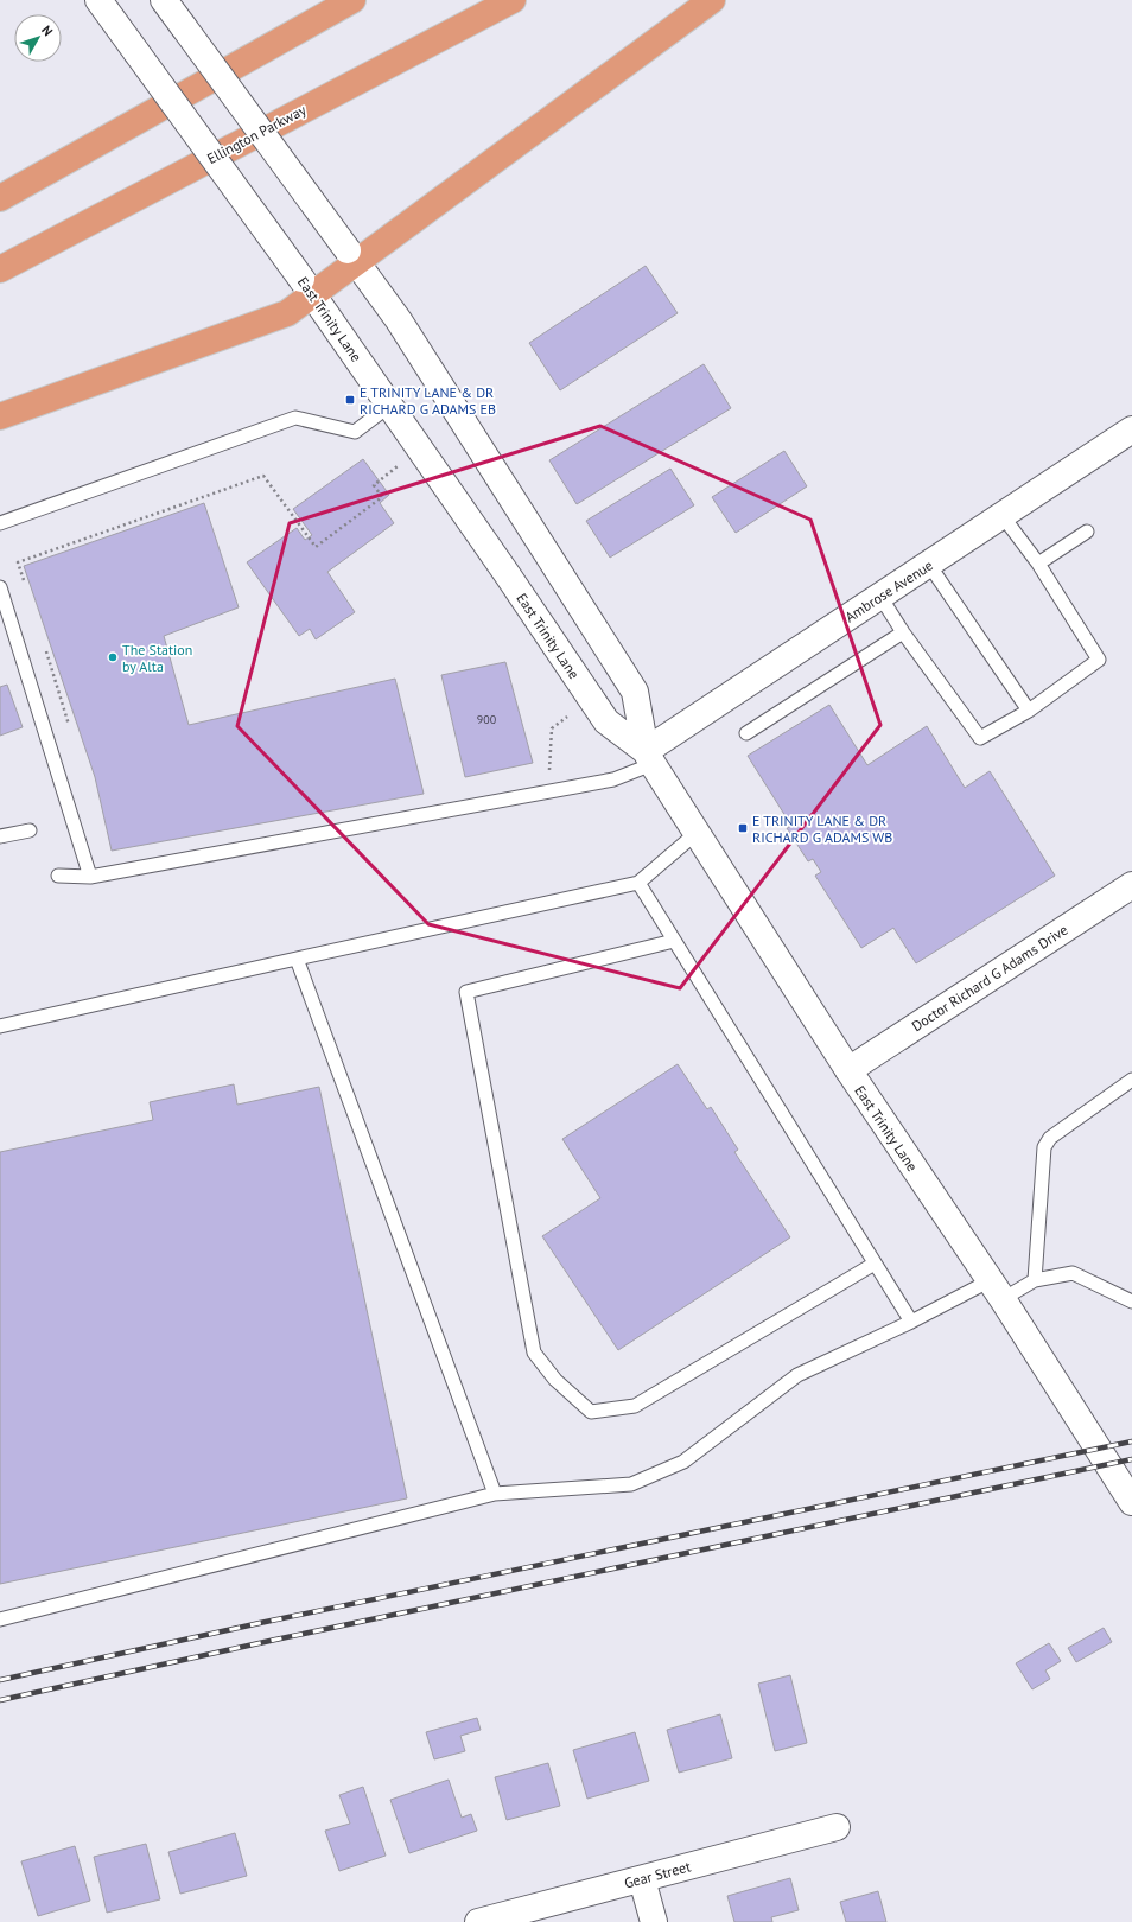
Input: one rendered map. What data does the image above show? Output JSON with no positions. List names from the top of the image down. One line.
{"streets":{"highway":["Ellington Parkway"],"main road":["East Trinity Lane","Ambrose Avenue","Doctor Richard G Adams Drive","Gear Street"]},"crossings":[["East Trinity Lane","Ambrose Avenue"],["East Trinity Lane","Doctor Richard G Adams Drive"]],"places":{"transit":["E TRINITY LANE & DR RICHARD G ADAMS EB","E TRINITY LANE & DR RICHARD G ADAMS WB"],"other":["The Station by Alta"]},"house_numbers":["900"],"north":"top right"}
